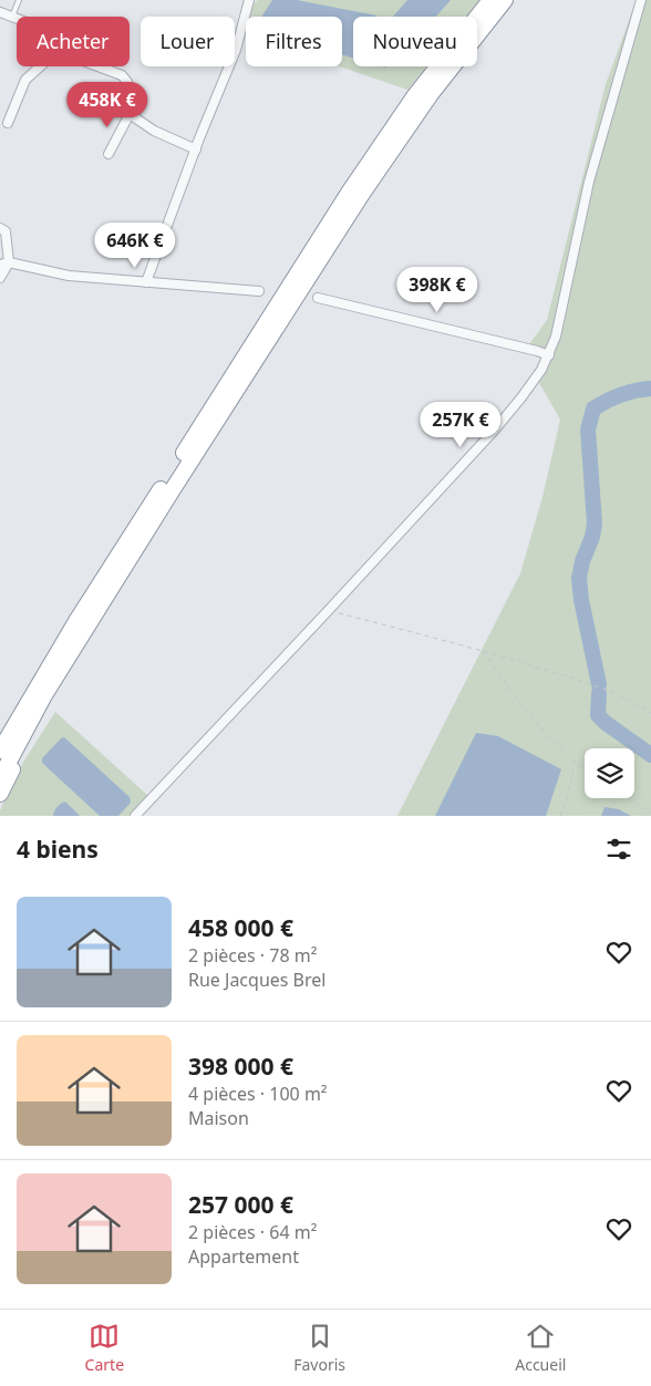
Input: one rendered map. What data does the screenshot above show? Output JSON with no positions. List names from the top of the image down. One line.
{"page":{"chip":["Acheter","Louer","Filtres","Nouveau"],"price":["458K €","646K €","398K €","257K €"],"heading":"4 biens","list":[{"name":"458 000 €","note":"2 pièces · 78 m² · Rue Jacques Brel"},{"name":"398 000 €","note":"4 pièces · 100 m² · Maison"},{"name":"257 000 €","note":"2 pièces · 64 m² · Appartement"}],"tabs":["Carte","Favoris","Accueil"]}}
